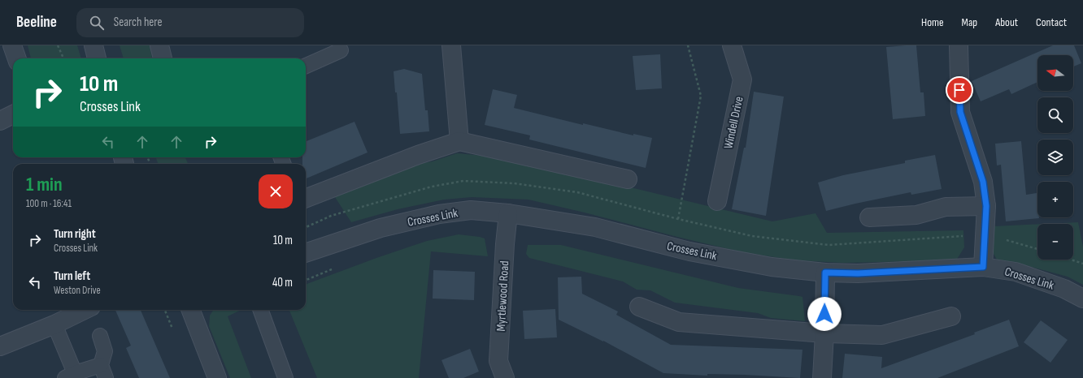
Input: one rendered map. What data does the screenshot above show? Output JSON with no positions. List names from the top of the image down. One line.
{"streets":{"street":["Windell Drive","Crosses Link","Myrtlewood Road"]},"crossings":[["Crosses Link","Myrtlewood Road"]],"north":"left","page":{"header":"Beeline","search":"Search here","nav":["Home","Map","About","Contact"],"map_buttons":["+","−"],"turn":["10 m","Crosses Link"],"heading":["1 min","100 m · 16:41"],"list":[{"name":"Turn right","note":"Crosses Link","value":"10 m"},{"name":"Turn left","note":"Weston Drive","value":"40 m"}]}}
